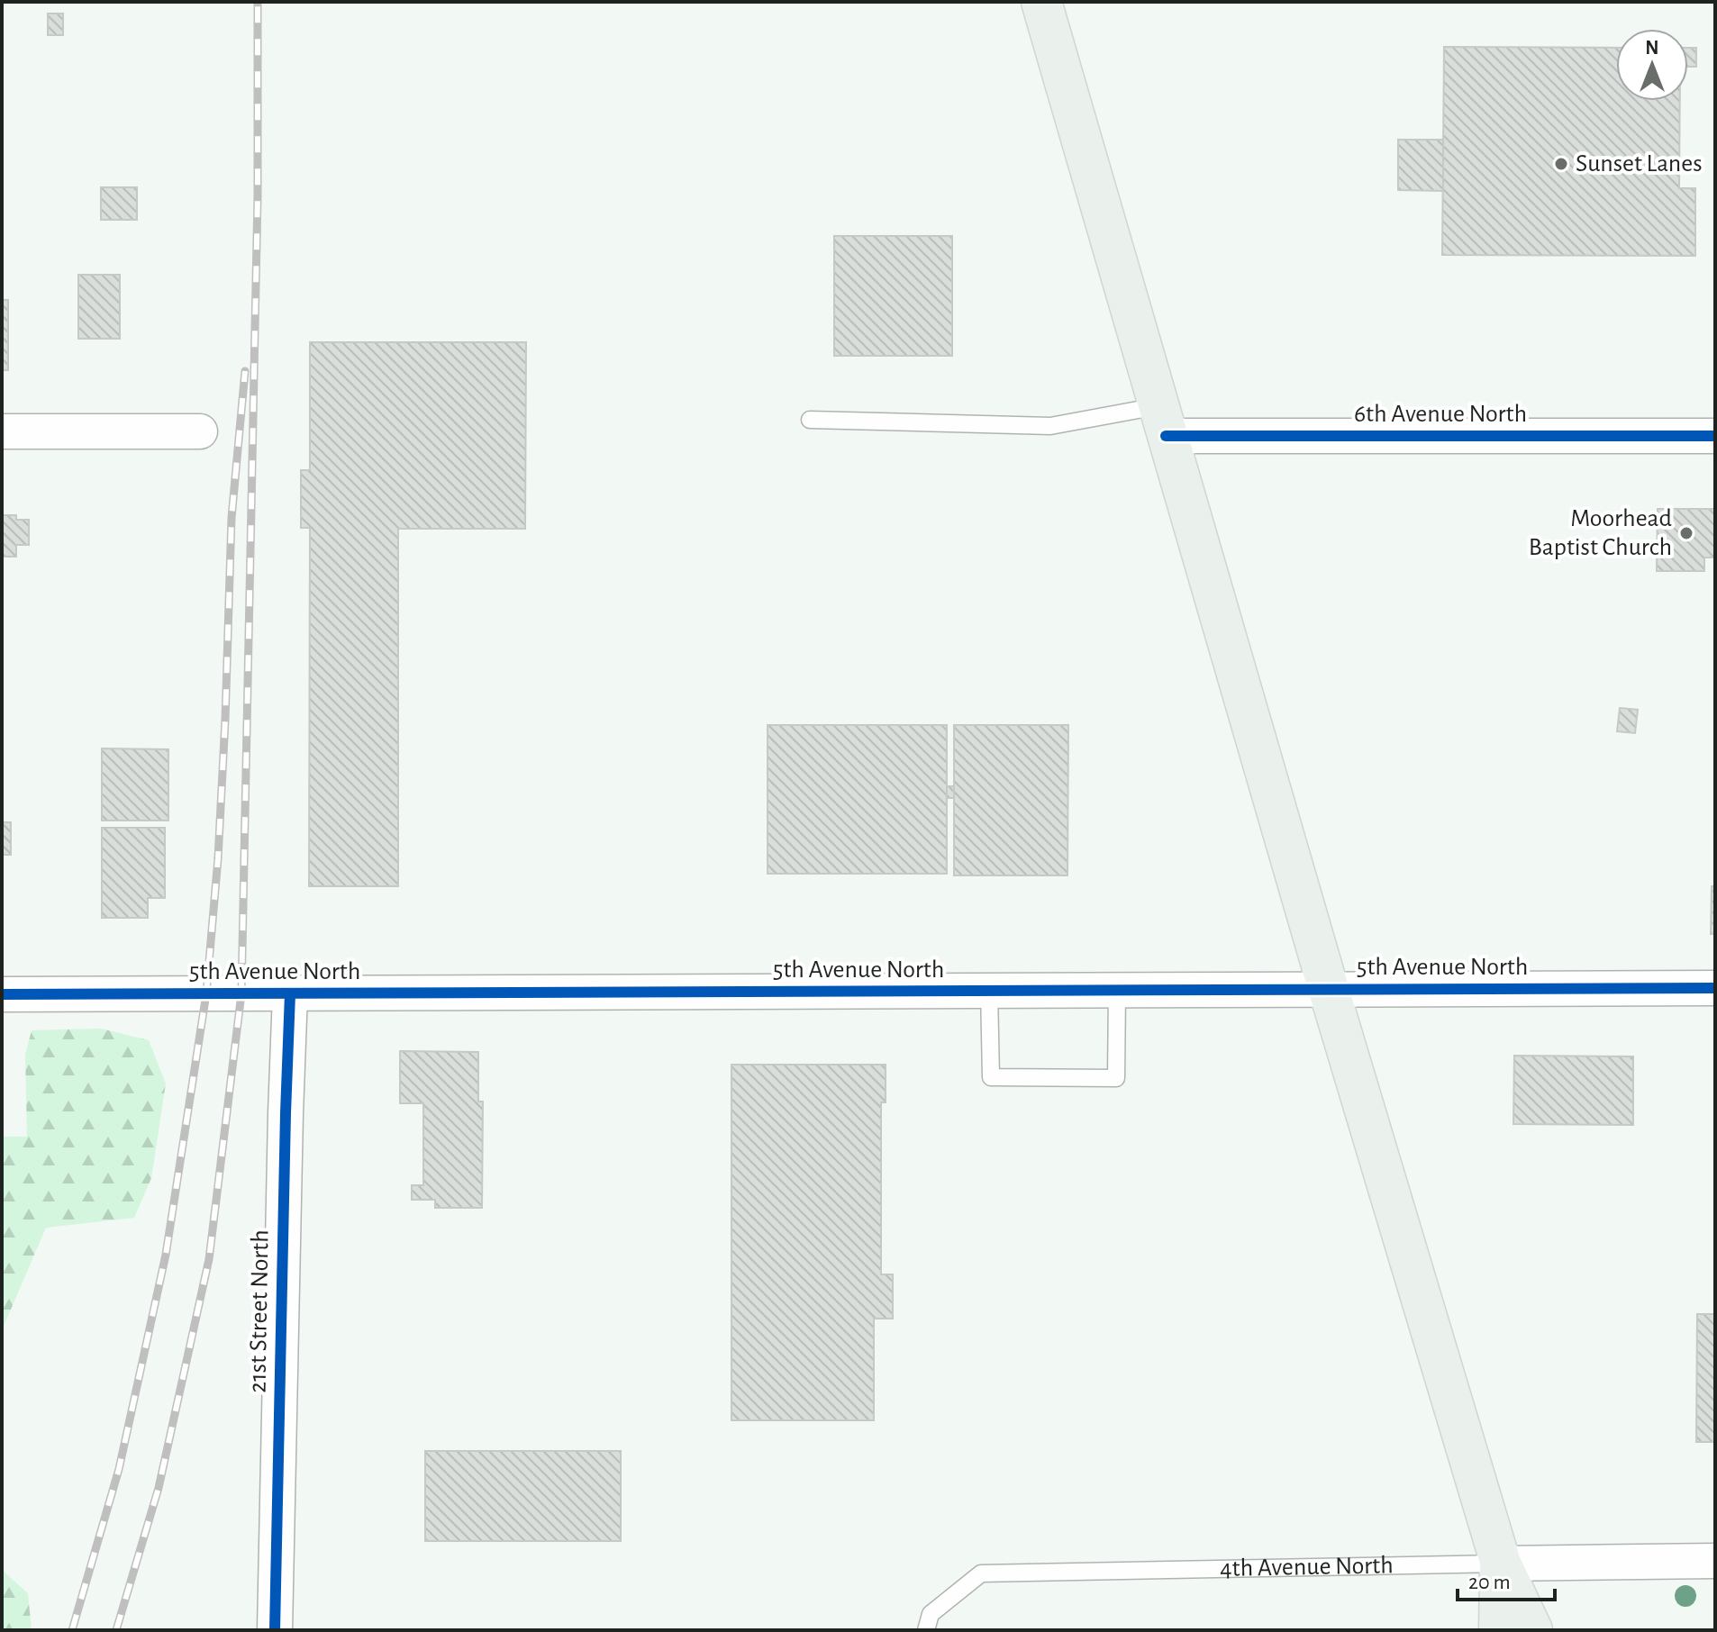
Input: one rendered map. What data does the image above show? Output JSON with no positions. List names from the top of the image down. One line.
{"streets":{"street":["6th Avenue North","5th Avenue North","21st Street North","4th Avenue North"]},"crossings":[["5th Avenue North","21st Street North"]],"places":["Sunset Lanes","Moorhead Baptist Church"],"scale_bar":"20 m","north":"top"}
